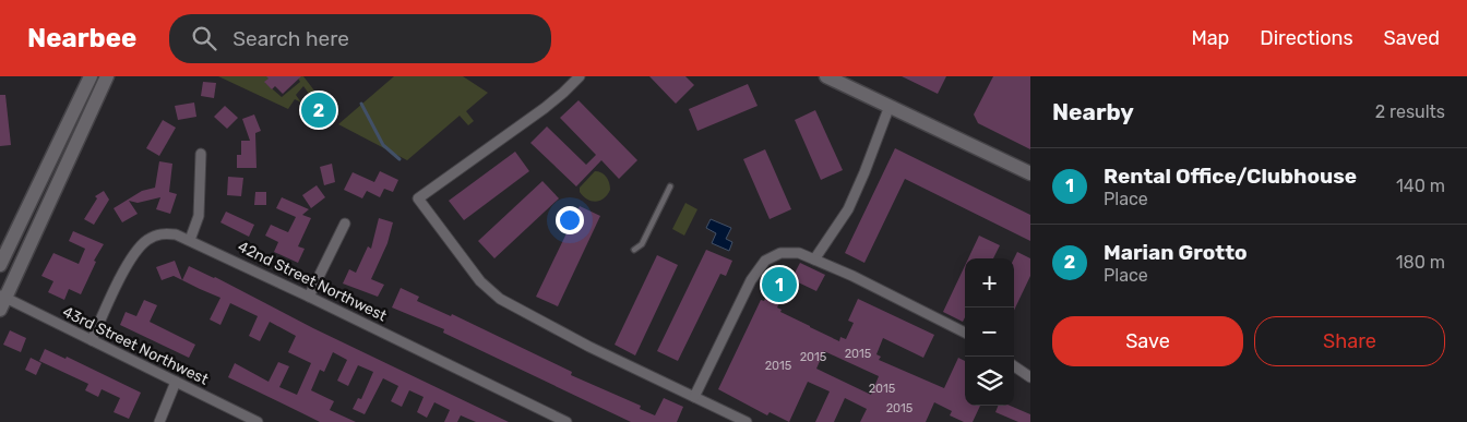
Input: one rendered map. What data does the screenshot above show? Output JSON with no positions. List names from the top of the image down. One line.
{"streets":{"street":["42nd Street Northwest","43rd Street Northwest"]},"crossings":[["42nd Street Northwest","43rd Street Northwest"]],"house_numbers":["2015","2015","2015","2015","2015"],"page":{"header":"Nearbee","search":"Search here","nav":["Map","Directions","Saved"],"heading":["Nearby","2 results"],"pins":["2","1"],"list":[{"mark":"1","name":"Rental Office/Clubhouse","note":"Place","value":"140 m"},{"mark":"2","name":"Marian Grotto","note":"Place","value":"180 m"}],"map_buttons":["+","−"],"buttons":["Save","Share"]}}
